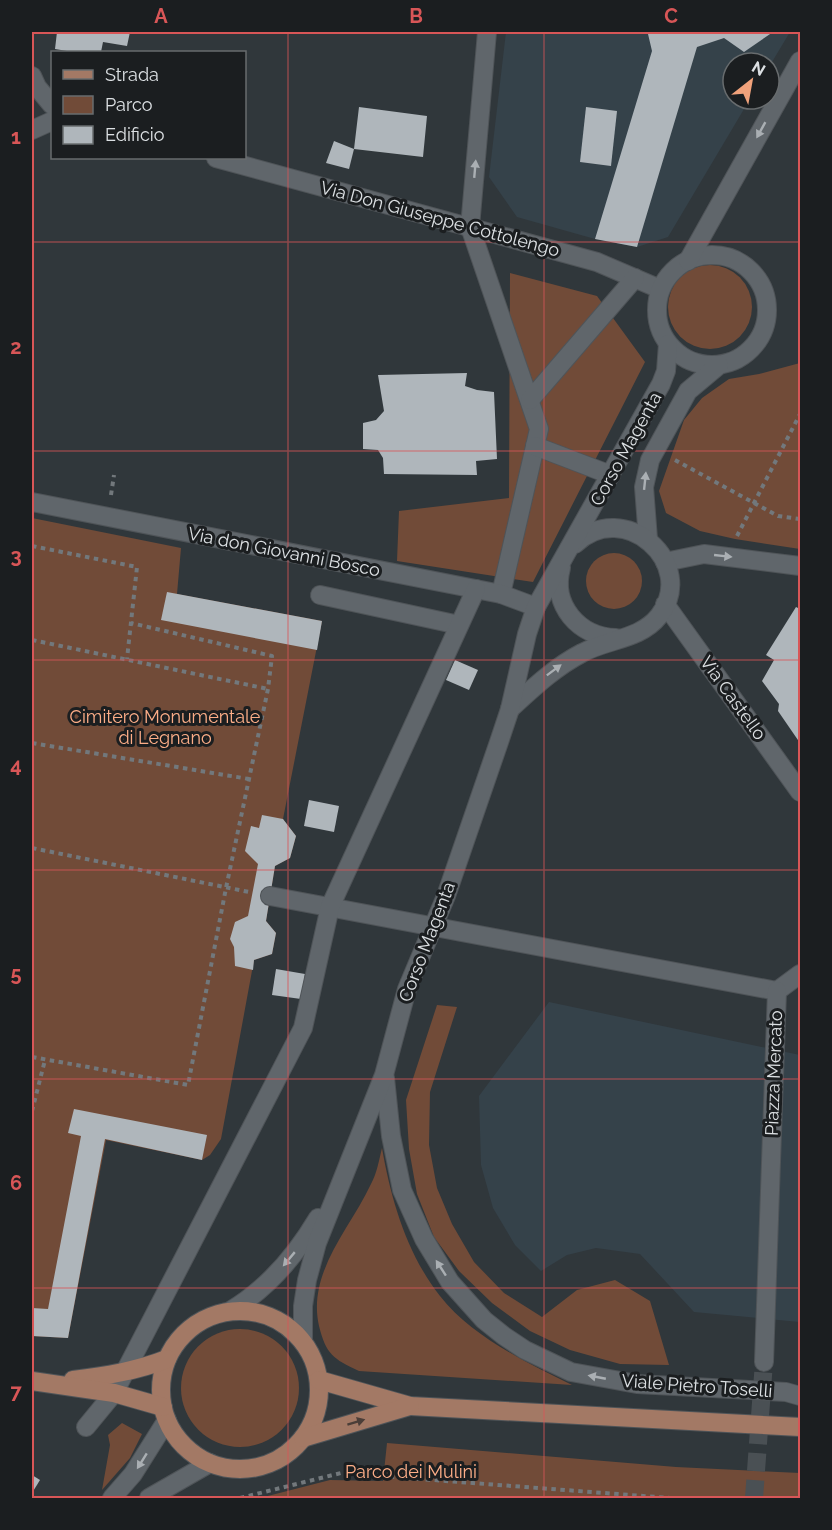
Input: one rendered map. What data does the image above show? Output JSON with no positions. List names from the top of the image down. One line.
{"streets":{"main road":["Viale Pietro Toselli"],"street":["Via Don Giuseppe Cottolengo","Corso Magenta","Via don Giovanni Bosco","Via Castello","Piazza Mercato"]},"crossings":[["Via Don Giuseppe Cottolengo","Corso Magenta"],["Corso Magenta","Via don Giovanni Bosco"],["Corso Magenta","Via Castello"],["Corso Magenta","Piazza Mercato"],["Corso Magenta","Viale Pietro Toselli"]],"parks":["Cimitero Monumentale di Legnano","Parco dei Mulini"],"legend":["Strada","Parco","Edificio"],"north":"top right","grid":{"columns":["A","B","C"],"rows":["1","2","3","4","5","6","7"]}}
